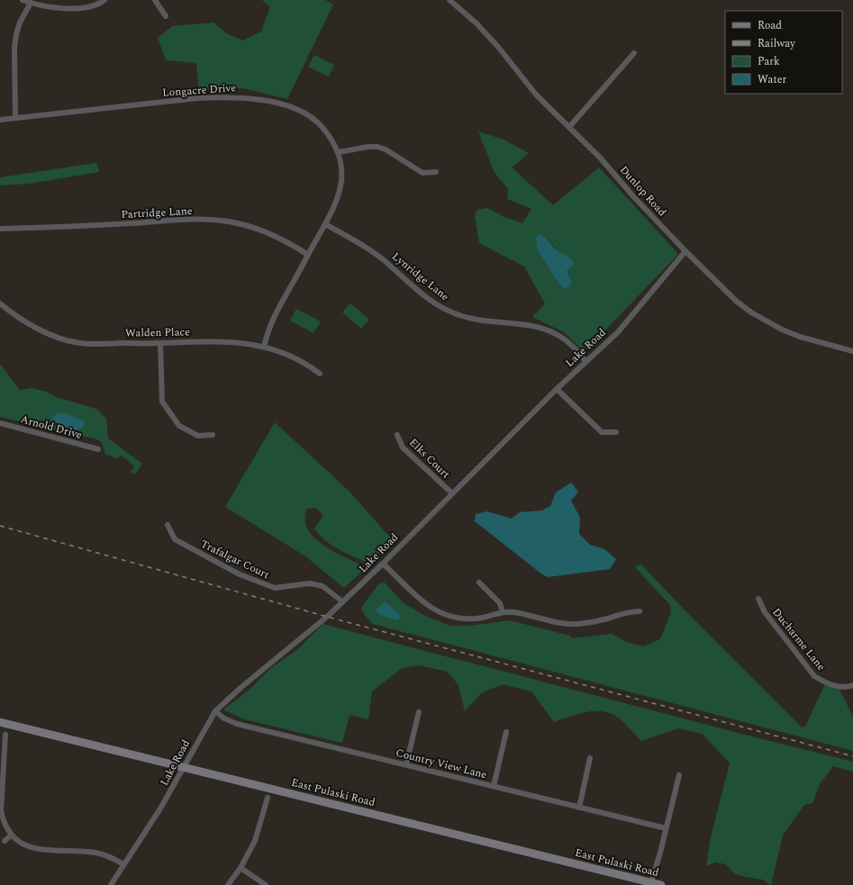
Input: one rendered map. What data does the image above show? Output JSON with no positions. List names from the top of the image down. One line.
{"streets":{"main road":["East Pulaski Road"],"street":["Longacre Drive","Dunlop Road","Partridge Lane","Lynridge Lane","Walden Place","Lake Road","Arnold Drive","Elks Court","Trafalgar Court","Ducharme Lane","Country View Lane"]},"crossings":[["Longacre Drive","Partridge Lane"],["Longacre Drive","Lynridge Lane"],["Longacre Drive","Walden Place"],["Dunlop Road","Lake Road"],["Lynridge Lane","Lake Road"],["Lake Road","Elks Court"],["Lake Road","Trafalgar Court"],["Lake Road","Country View Lane"],["Lake Road","East Pulaski Road"]],"legend":["Road","Railway","Park","Water"]}
